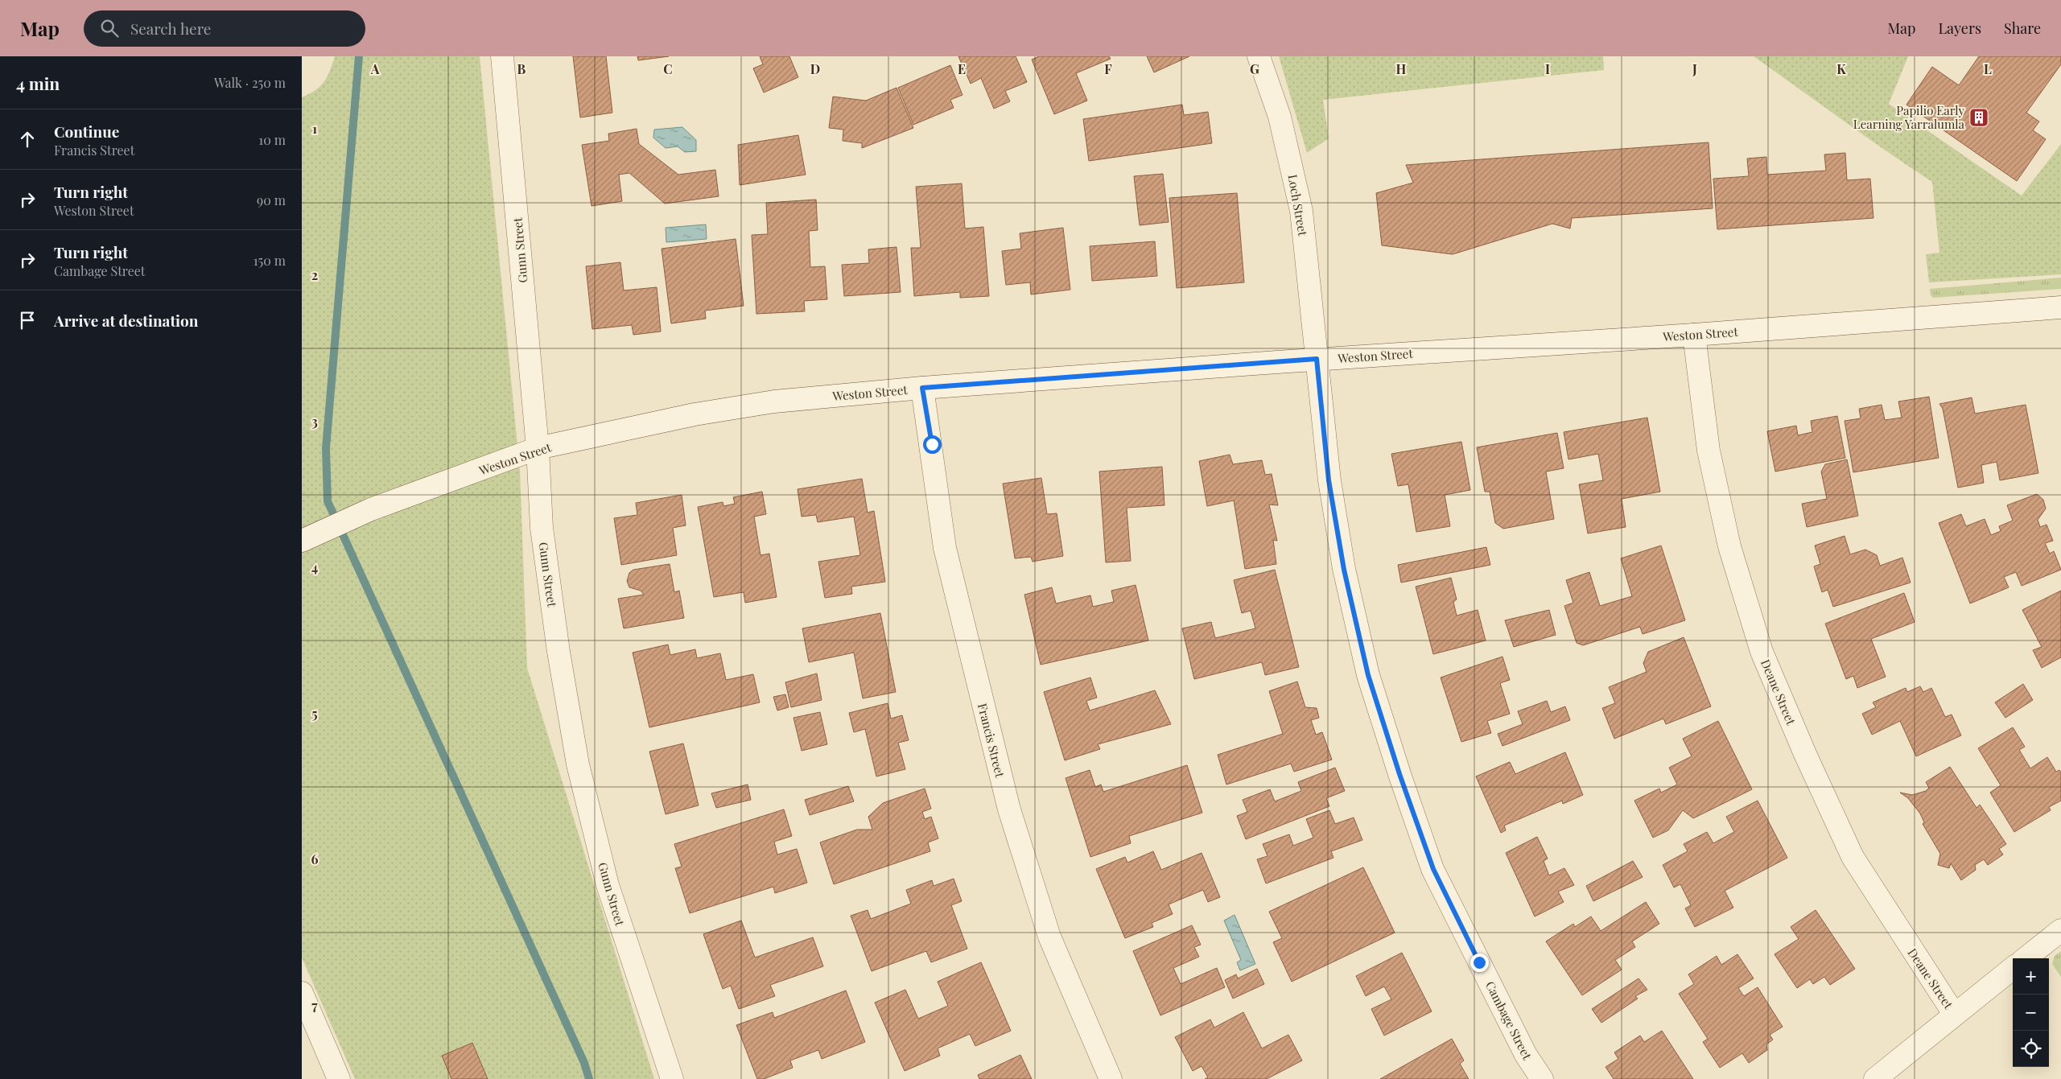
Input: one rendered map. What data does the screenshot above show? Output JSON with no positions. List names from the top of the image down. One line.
{"streets":{"street":["Loch Street","Gunn Street","Weston Street","Deane Street","Francis Street","Cambage Street"]},"crossings":[["Loch Street","Weston Street"],["Loch Street","Cambage Street"],["Gunn Street","Weston Street"],["Weston Street","Deane Street"],["Weston Street","Francis Street"],["Weston Street","Cambage Street"]],"places":{"building":["Papilio Early Learning Yarralumla"]},"page":{"header":"Map","search":"Search here","nav":["Map","Layers","Share"],"heading":["4 min","Walk · 250 m"],"list":[["Continue","Francis Street","10 m"],["Turn right","Weston Street","90 m"],["Turn right","Cambage Street","150 m"],"Arrive at destination"],"map_buttons":["+","−"]},"grid":{"columns":["A","B","C","D","E","F","G","H","I","J","K","L"],"rows":["1","2","3","4","5","6","7"]}}
